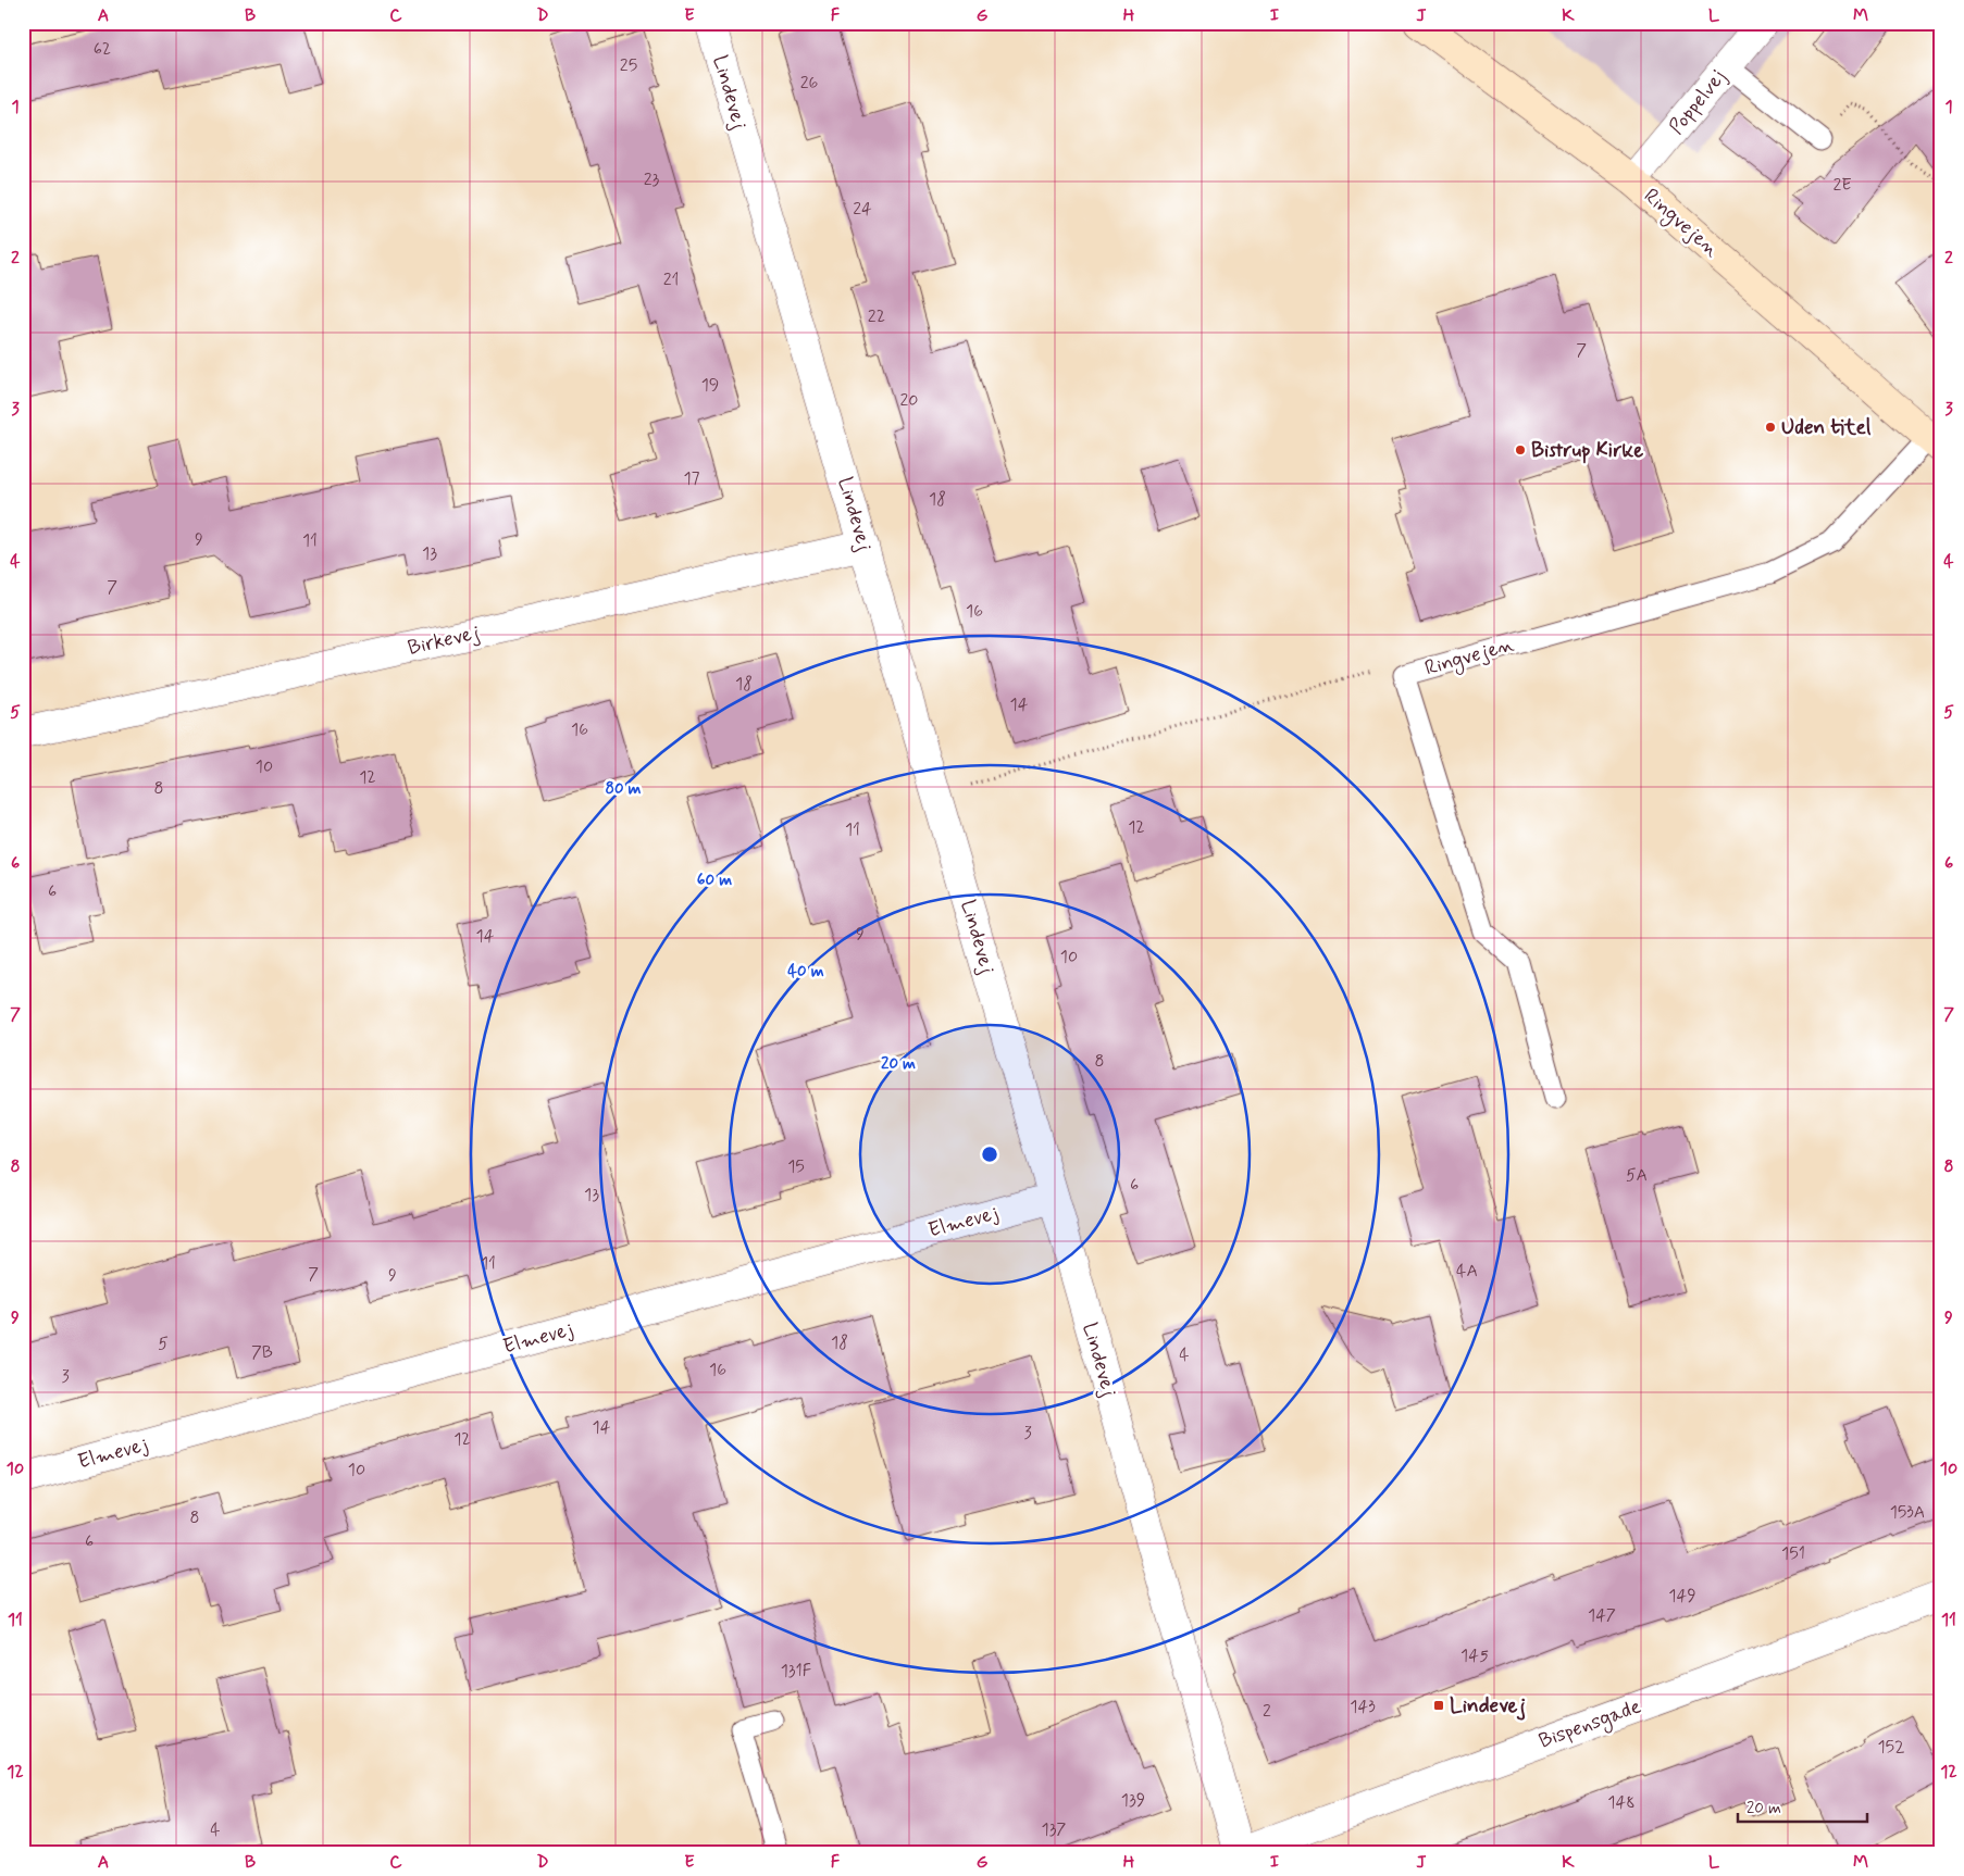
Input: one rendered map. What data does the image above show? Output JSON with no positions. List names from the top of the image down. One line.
{"streets":{"main road":["Ringvejen"],"street":["Lindevej","Poppelvej","Birkevej","Elmevej","Bispensgade"]},"crossings":[["Lindevej","Birkevej"],["Lindevej","Elmevej"],["Lindevej","Bispensgade"],["Poppelvej","Ringvejen"]],"places":{"other":["Uden titel","Bistrup Kirke"],"transit":["Lindevej"]},"house_numbers":["62","25","26","23","2E","24","21","22","7","19","20","17","18","9","11","13","7","16","18","14","16","10","12","8","12","11","6","9","14","10","8","15","5A","6","13","11","4A","7","9","18","5","7B","4","16","3","14","3","12","10","153A","8","6","151","149","147","145","131F","143","2","152","139","148","4","137"],"scale_bar":"20 m","grid":{"columns":["A","B","C","D","E","F","G","H","I","J","K","L","M"],"rows":["1","2","3","4","5","6","7","8","9","10","11","12"]},"rings":["80 m","60 m","40 m","20 m"]}
